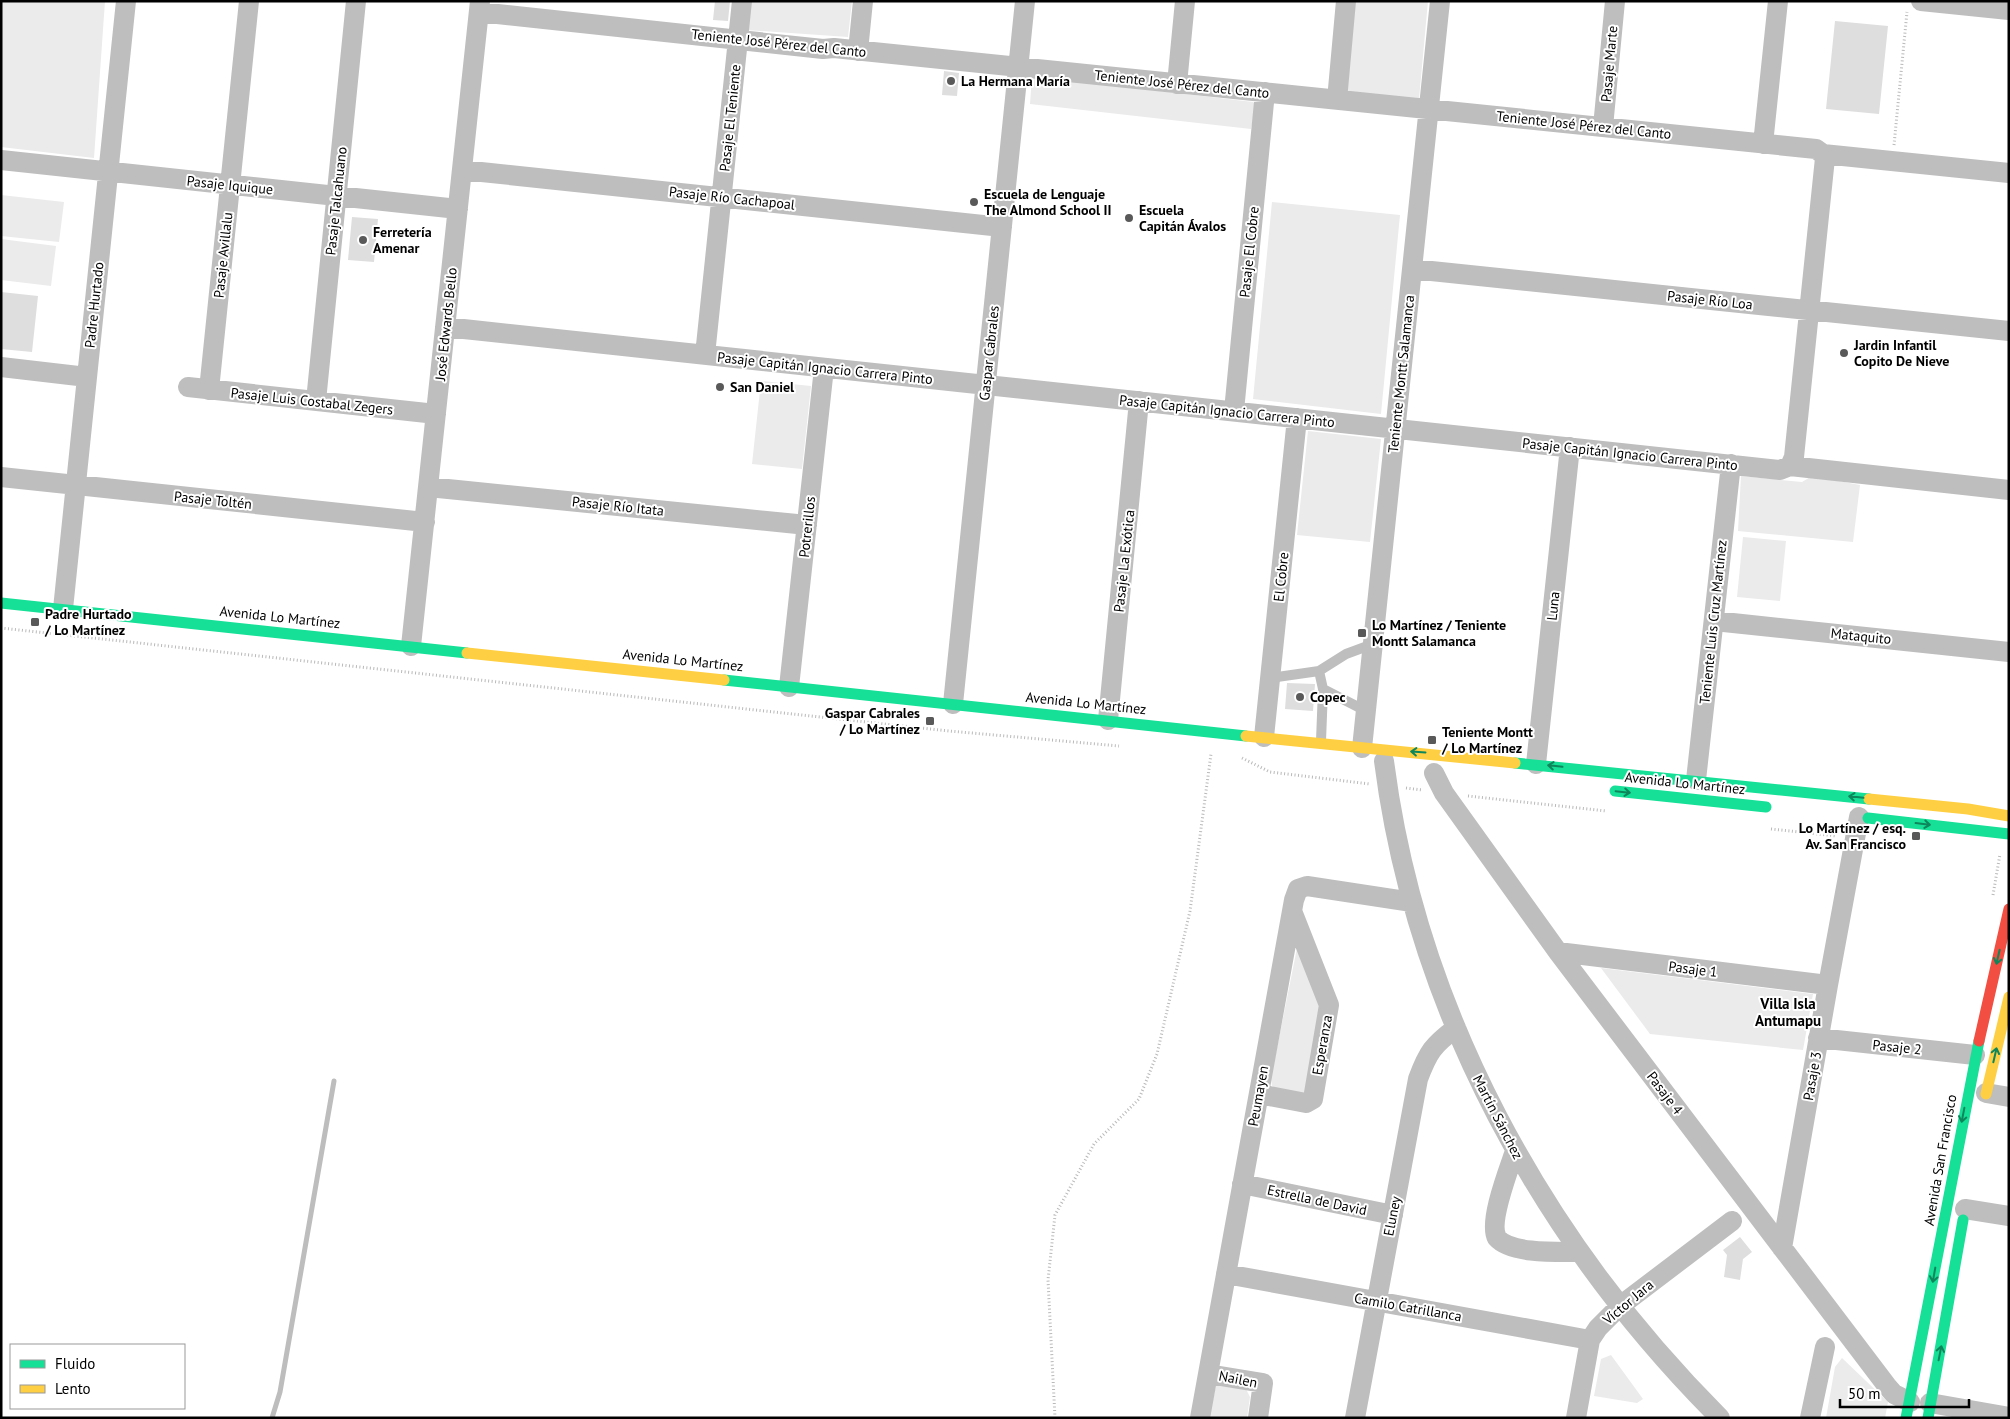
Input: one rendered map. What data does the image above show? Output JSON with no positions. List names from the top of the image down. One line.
{"streets":{"main road":["Avenida Lo Martínez","Avenida San Francisco"],"street":["Teniente José Pérez del Canto","Pasaje Marte","Pasaje El Teniente","Pasaje Iquique","Pasaje Río Cachapoal","Pasaje Talcahuano","Pasaje El Cobre","Pasaje Avillalu","Pasaje Río Loa","Padre Hurtado","José Edwards Bello","Gaspar Cabrales","Pasaje Capitán Ignacio Carrera Pinto","Teniente Montt Salamanca","Pasaje Luis Costabal Zegers","Pasaje Toltén","Pasaje Río Itata","Potrerillos","Pasaje La Exótica","El Cobre","Luna","Teniente Luis Cruz Martínez","Mataquito","Pasaje 1","Esperanza","Pasaje 2","Pasaje 3","Pasaje 4","Peumayen","Martín Sánchez","Estrella de David","Eluney","Víctor Jara","Camilo Catrillanca","Nailen"]},"crossings":[["Teniente José Pérez del Canto","Pasaje Marte"],["Teniente José Pérez del Canto","Pasaje El Teniente"],["Teniente José Pérez del Canto","Pasaje El Cobre"],["Teniente José Pérez del Canto","José Edwards Bello"],["Teniente José Pérez del Canto","Gaspar Cabrales"],["Teniente José Pérez del Canto","Teniente Montt Salamanca"],["Pasaje El Teniente","Pasaje Río Cachapoal"],["Pasaje El Teniente","Pasaje Capitán Ignacio Carrera Pinto"],["Pasaje Iquique","Pasaje Talcahuano"],["Pasaje Iquique","Pasaje Avillalu"],["Pasaje Iquique","Padre Hurtado"],["Pasaje Iquique","José Edwards Bello"],["Pasaje Río Cachapoal","José Edwards Bello"],["Pasaje Río Cachapoal","Gaspar Cabrales"],["Pasaje Talcahuano","Pasaje Luis Costabal Zegers"],["Pasaje El Cobre","Pasaje Capitán Ignacio Carrera Pinto"],["Pasaje Avillalu","Pasaje Luis Costabal Zegers"],["Pasaje Río Loa","Teniente Montt Salamanca"],["Padre Hurtado","Pasaje Toltén"],["Padre Hurtado","Avenida Lo Martínez"],["José Edwards Bello","Pasaje Capitán Ignacio Carrera Pinto"],["José Edwards Bello","Pasaje Luis Costabal Zegers"],["José Edwards Bello","Pasaje Toltén"],["José Edwards Bello","Pasaje Río Itata"],["José Edwards Bello","Avenida Lo Martínez"],["Gaspar Cabrales","Pasaje Capitán Ignacio Carrera Pinto"],["Gaspar Cabrales","Avenida Lo Martínez"],["Pasaje Capitán Ignacio Carrera Pinto","Teniente Montt Salamanca"],["Pasaje Capitán Ignacio Carrera Pinto","Potrerillos"],["Pasaje Capitán Ignacio Carrera Pinto","Pasaje La Exótica"],["Pasaje Capitán Ignacio Carrera Pinto","El Cobre"],["Pasaje Capitán Ignacio Carrera Pinto","Luna"],["Pasaje Capitán Ignacio Carrera Pinto","Teniente Luis Cruz Martínez"],["Teniente Montt Salamanca","Avenida Lo Martínez"],["Pasaje Río Itata","Potrerillos"],["Potrerillos","Avenida Lo Martínez"],["Pasaje La Exótica","Avenida Lo Martínez"],["El Cobre","Avenida Lo Martínez"],["Luna","Avenida Lo Martínez"],["Avenida Lo Martínez","Teniente Luis Cruz Martínez"],["Avenida Lo Martínez","Martín Sánchez"],["Teniente Luis Cruz Martínez","Mataquito"],["Pasaje 1","Pasaje 3"],["Pasaje 1","Pasaje 4"],["Esperanza","Peumayen"],["Pasaje 2","Pasaje 3"],["Pasaje 2","Avenida San Francisco"],["Pasaje 3","Pasaje 4"],["Pasaje 4","Avenida San Francisco"],["Peumayen","Martín Sánchez"],["Peumayen","Estrella de David"],["Peumayen","Camilo Catrillanca"],["Peumayen","Nailen"],["Martín Sánchez","Eluney"],["Martín Sánchez","Víctor Jara"],["Estrella de David","Eluney"],["Eluney","Camilo Catrillanca"],["Víctor Jara","Camilo Catrillanca"]],"districts":["Villa Isla Antumapu"],"places":{"other":["La Hermana María","Escuela de Lenguaje The Almond School II","Escuela Capitán Ávalos","Ferretería Amenar","Jardin Infantil Copito De Nieve","San Daniel","Copec"],"transit":["Padre Hurtado / Lo Martínez","Lo Martínez / Teniente Montt Salamanca","Gaspar Cabrales / Lo Martínez","Teniente Montt / Lo Martínez","Lo Martínez / esq. Av. San Francisco"]},"legend":["Fluido","Lento"],"scale_bar":"50 m"}
